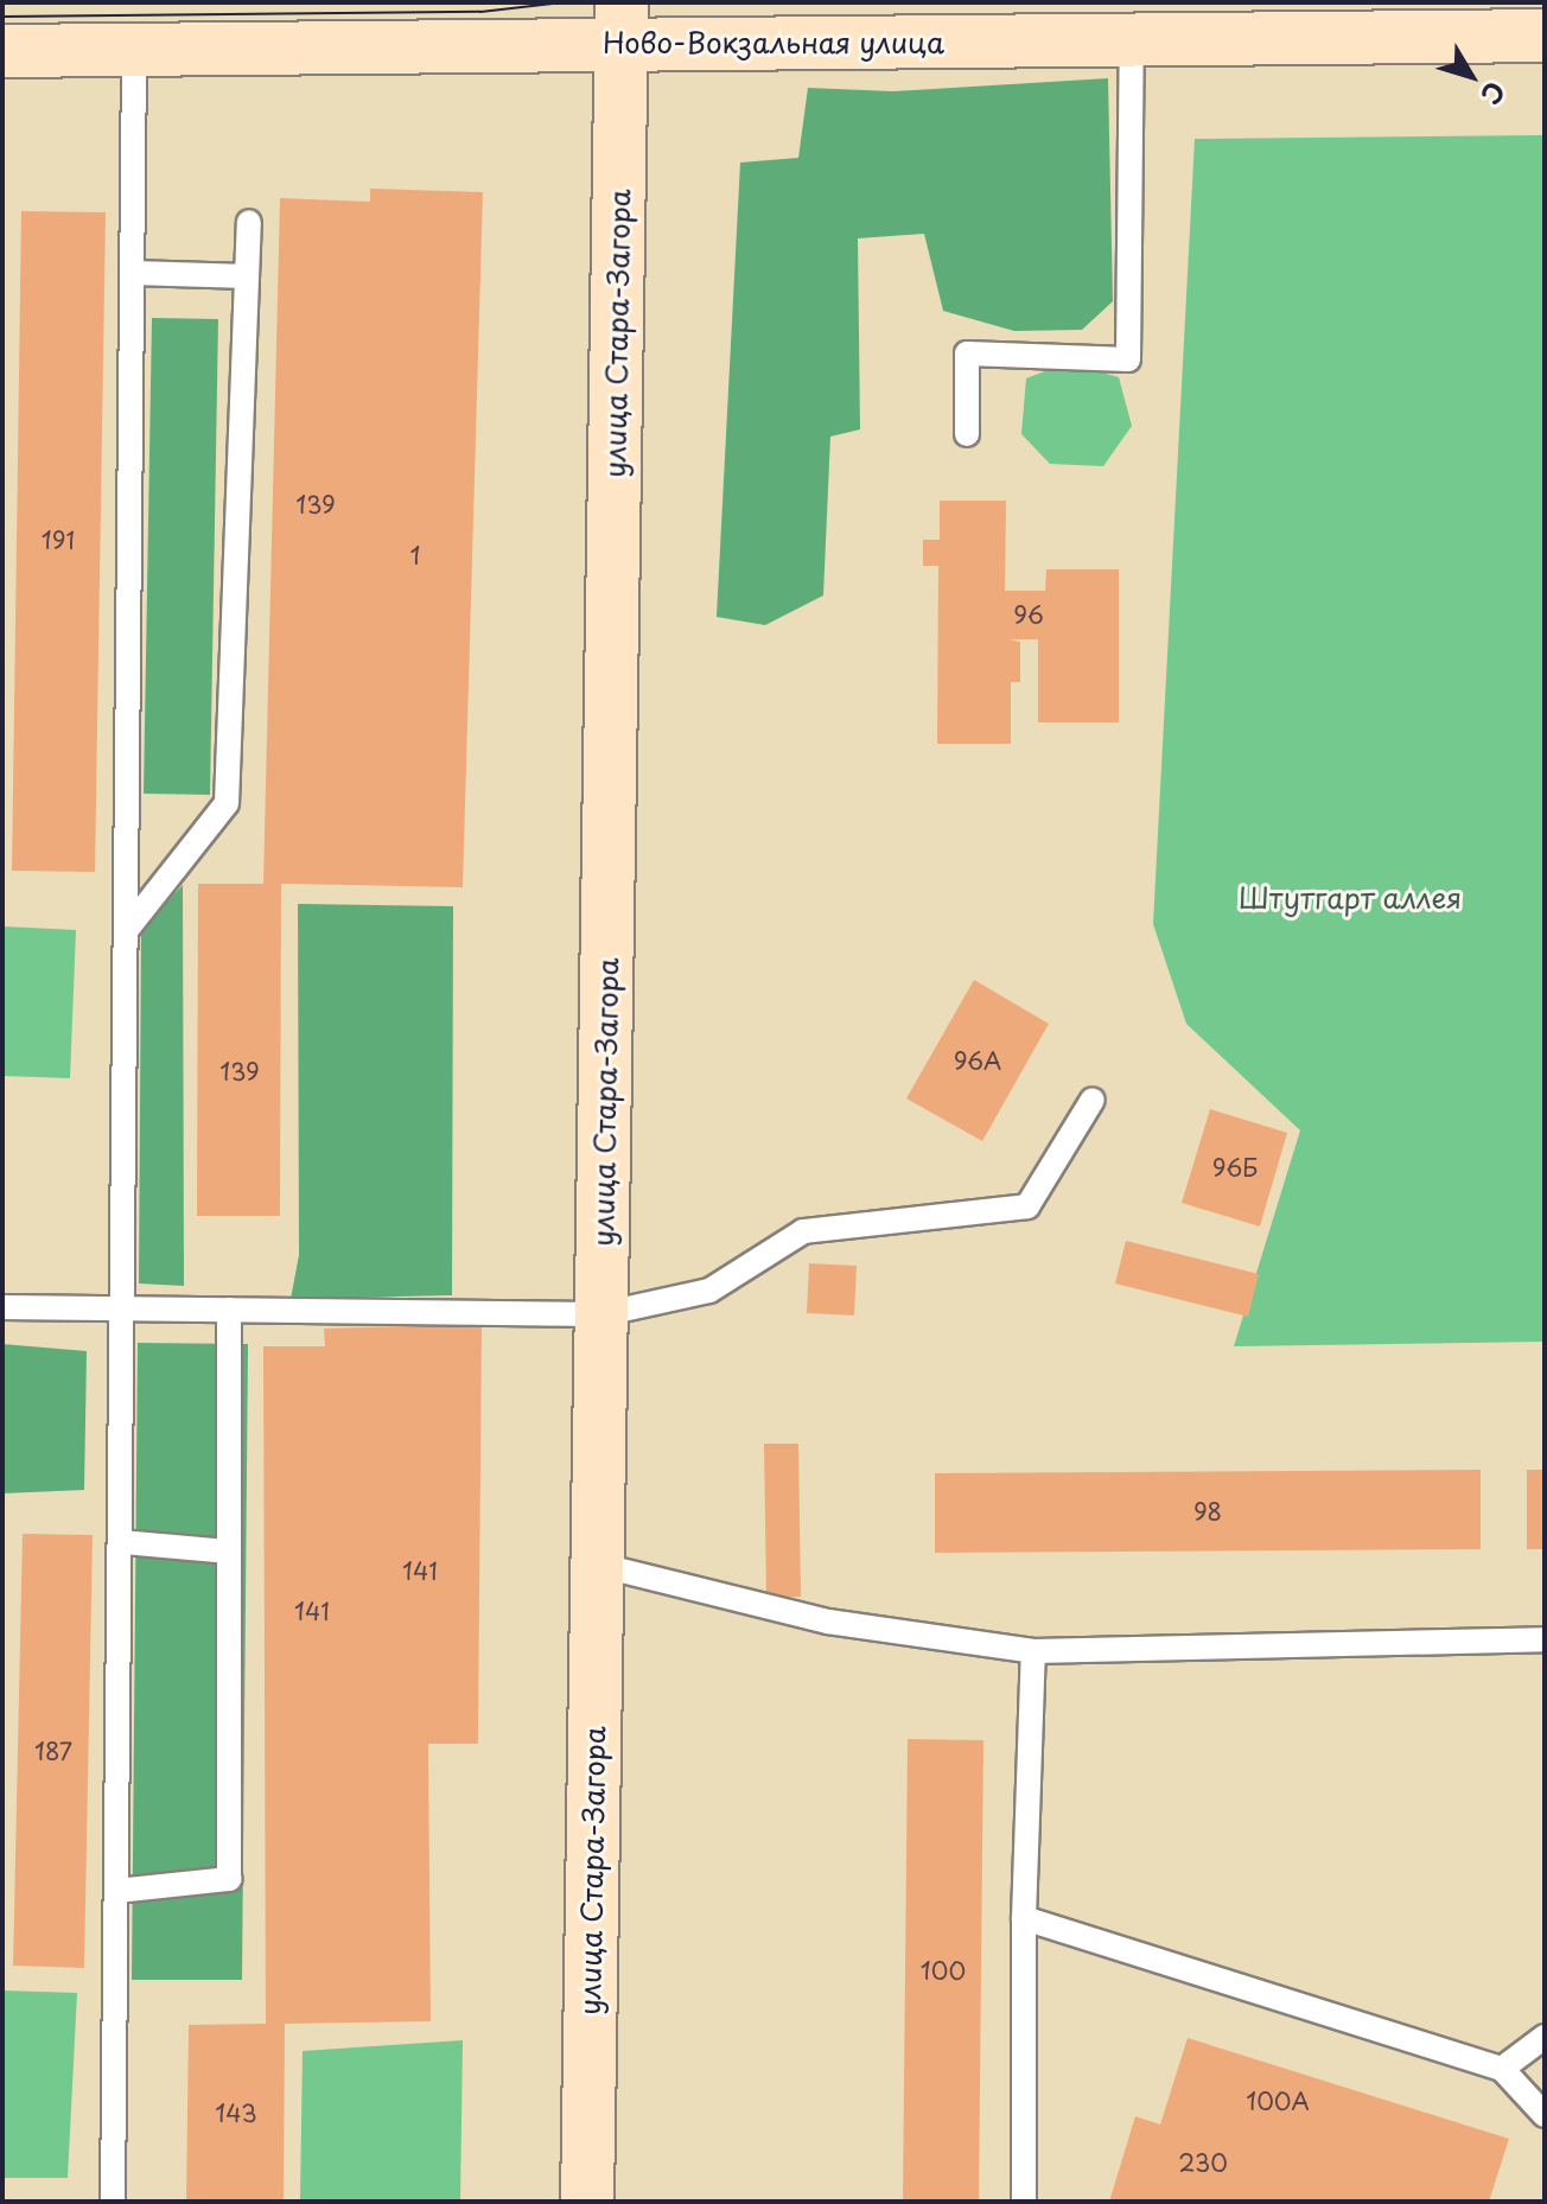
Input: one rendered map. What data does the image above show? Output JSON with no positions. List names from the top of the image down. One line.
{"streets":{"main road":["Ново-Вокзальная улица","улица Стара-Загора"]},"crossings":[["Ново-Вокзальная улица","улица Стара-Загора"]],"parks":["Штутгарт аллея"],"house_numbers":["139","191","1","96","96А","139","96Б","98","141","141","187","100","100А","143","230"],"north":"bottom right"}
